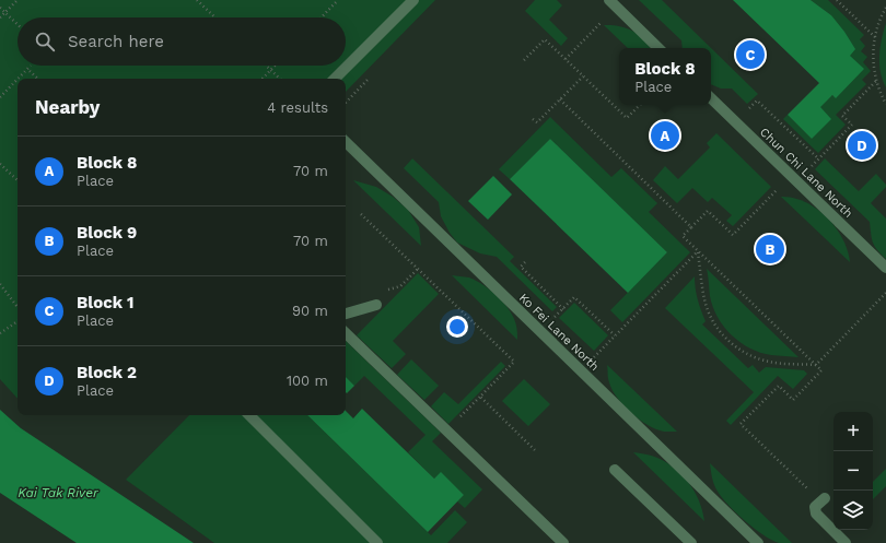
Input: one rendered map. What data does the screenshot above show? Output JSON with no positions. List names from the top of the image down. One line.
{"streets":{"street":["Chun Chi Lane North","Ko Fei Lane North"]},"water":["Kai Tak River"],"page":{"search":"Search here","pins":["C","A","D","B"],"popup":["Block 8","Place"],"heading":["Nearby","4 results"],"list":[{"mark":"A","name":"Block 8","note":"Place","value":"70 m"},{"mark":"B","name":"Block 9","note":"Place","value":"70 m"},{"mark":"C","name":"Block 1","note":"Place","value":"90 m"},{"mark":"D","name":"Block 2","note":"Place","value":"100 m"}],"map_buttons":["+","−"]}}
